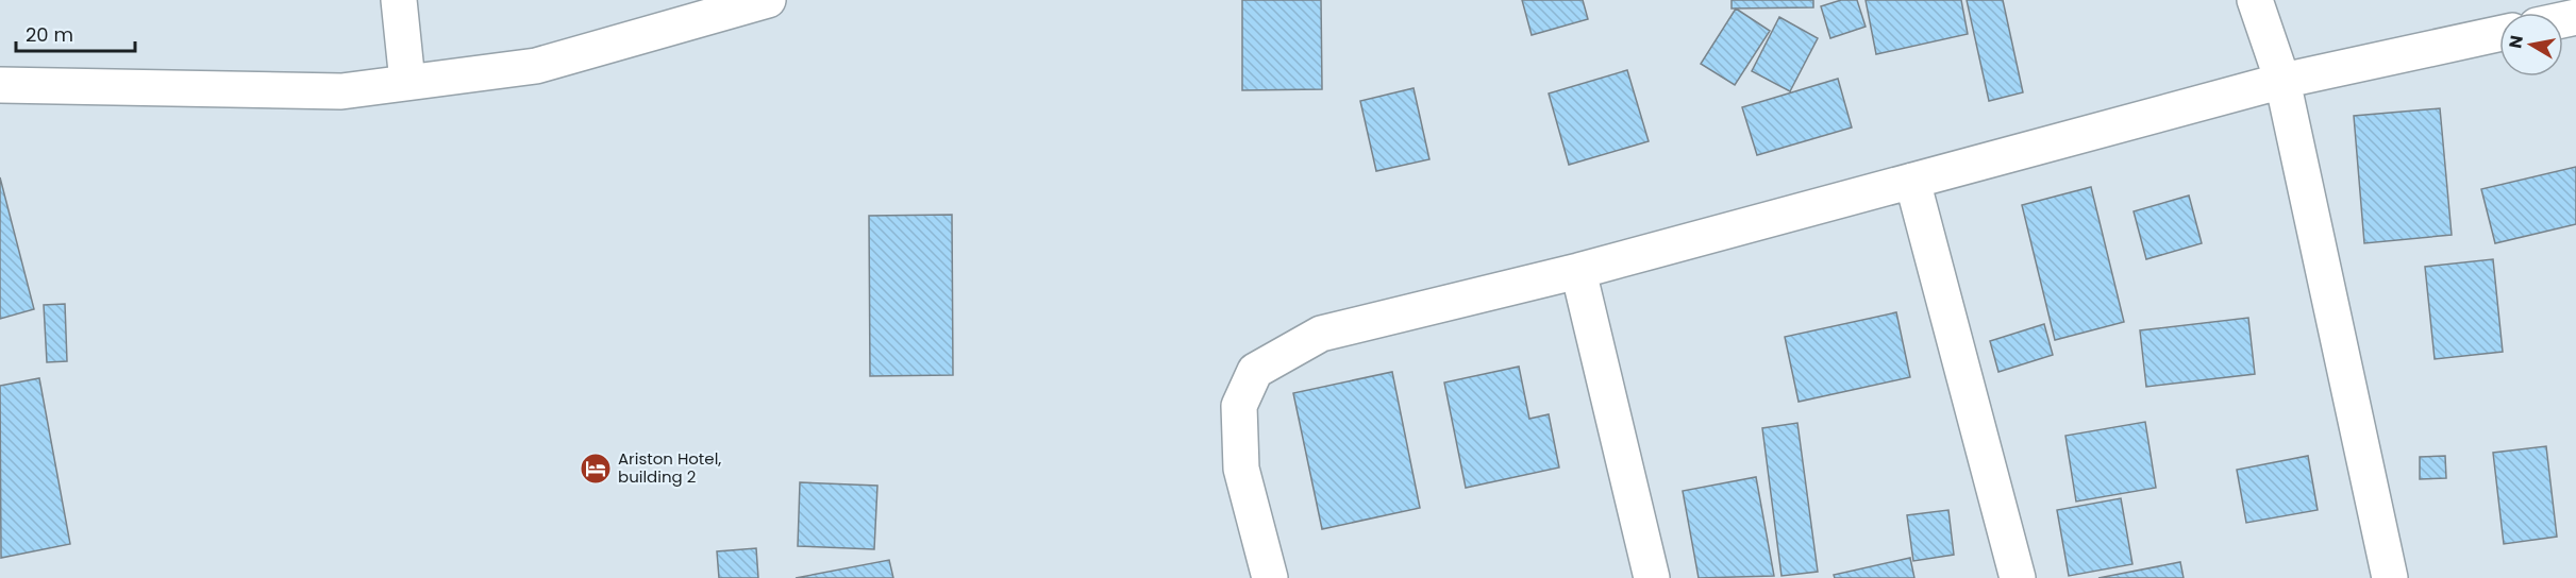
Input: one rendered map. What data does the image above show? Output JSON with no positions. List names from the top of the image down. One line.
{"places":{"hotel":["Ariston Hotel, building 2"]},"scale_bar":"20 m","north":"left"}
